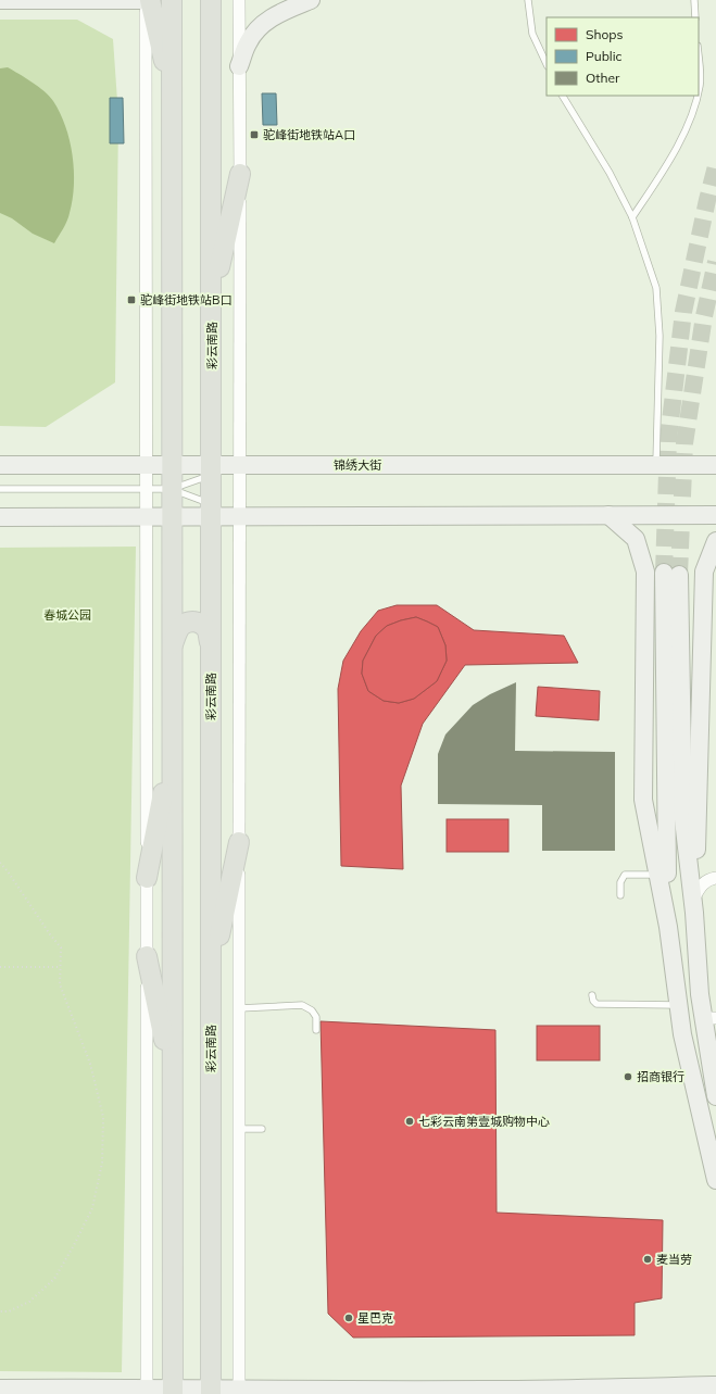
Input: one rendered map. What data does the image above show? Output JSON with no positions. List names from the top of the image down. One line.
{"streets":{"main road":["彩云南路","锦绣大街"]},"crossings":[["彩云南路","锦绣大街"]],"parks":["春城公园"],"places":{"transit":["驼峰街地铁站A口","驼峰街地铁站B口"],"other":["招商银行","七彩云南第壹城购物中心","麦当劳","星巴克"]},"legend":["Shops","Public","Other"]}
